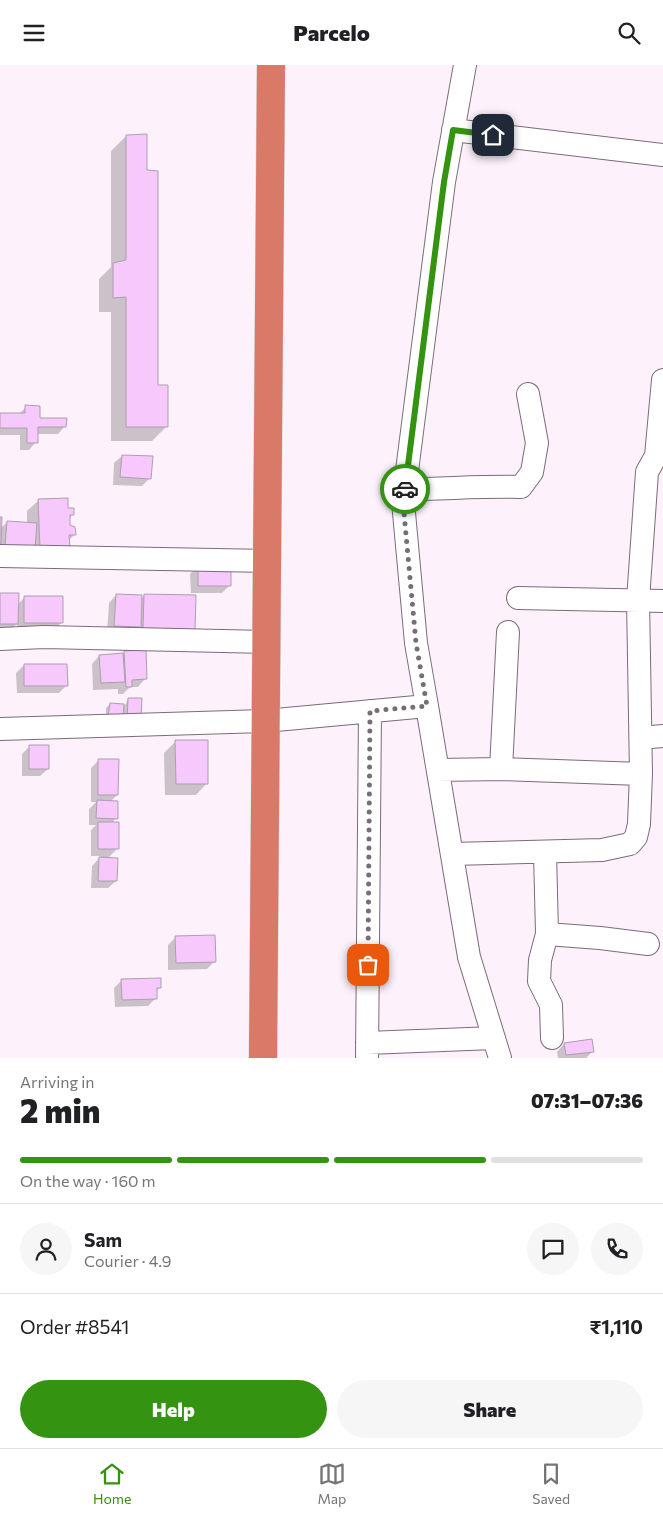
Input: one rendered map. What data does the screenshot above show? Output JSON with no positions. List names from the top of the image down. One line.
{"page":{"header":"Parcelo","heading":["2 min","Arriving in","07:31–07:36"],"panel":["Sam","Courier · 4.9","Order #8541","₹1,110"],"bar":"On the way · 160 m","buttons":["Help","Share"],"tabs":["Home","Map","Saved"]}}
